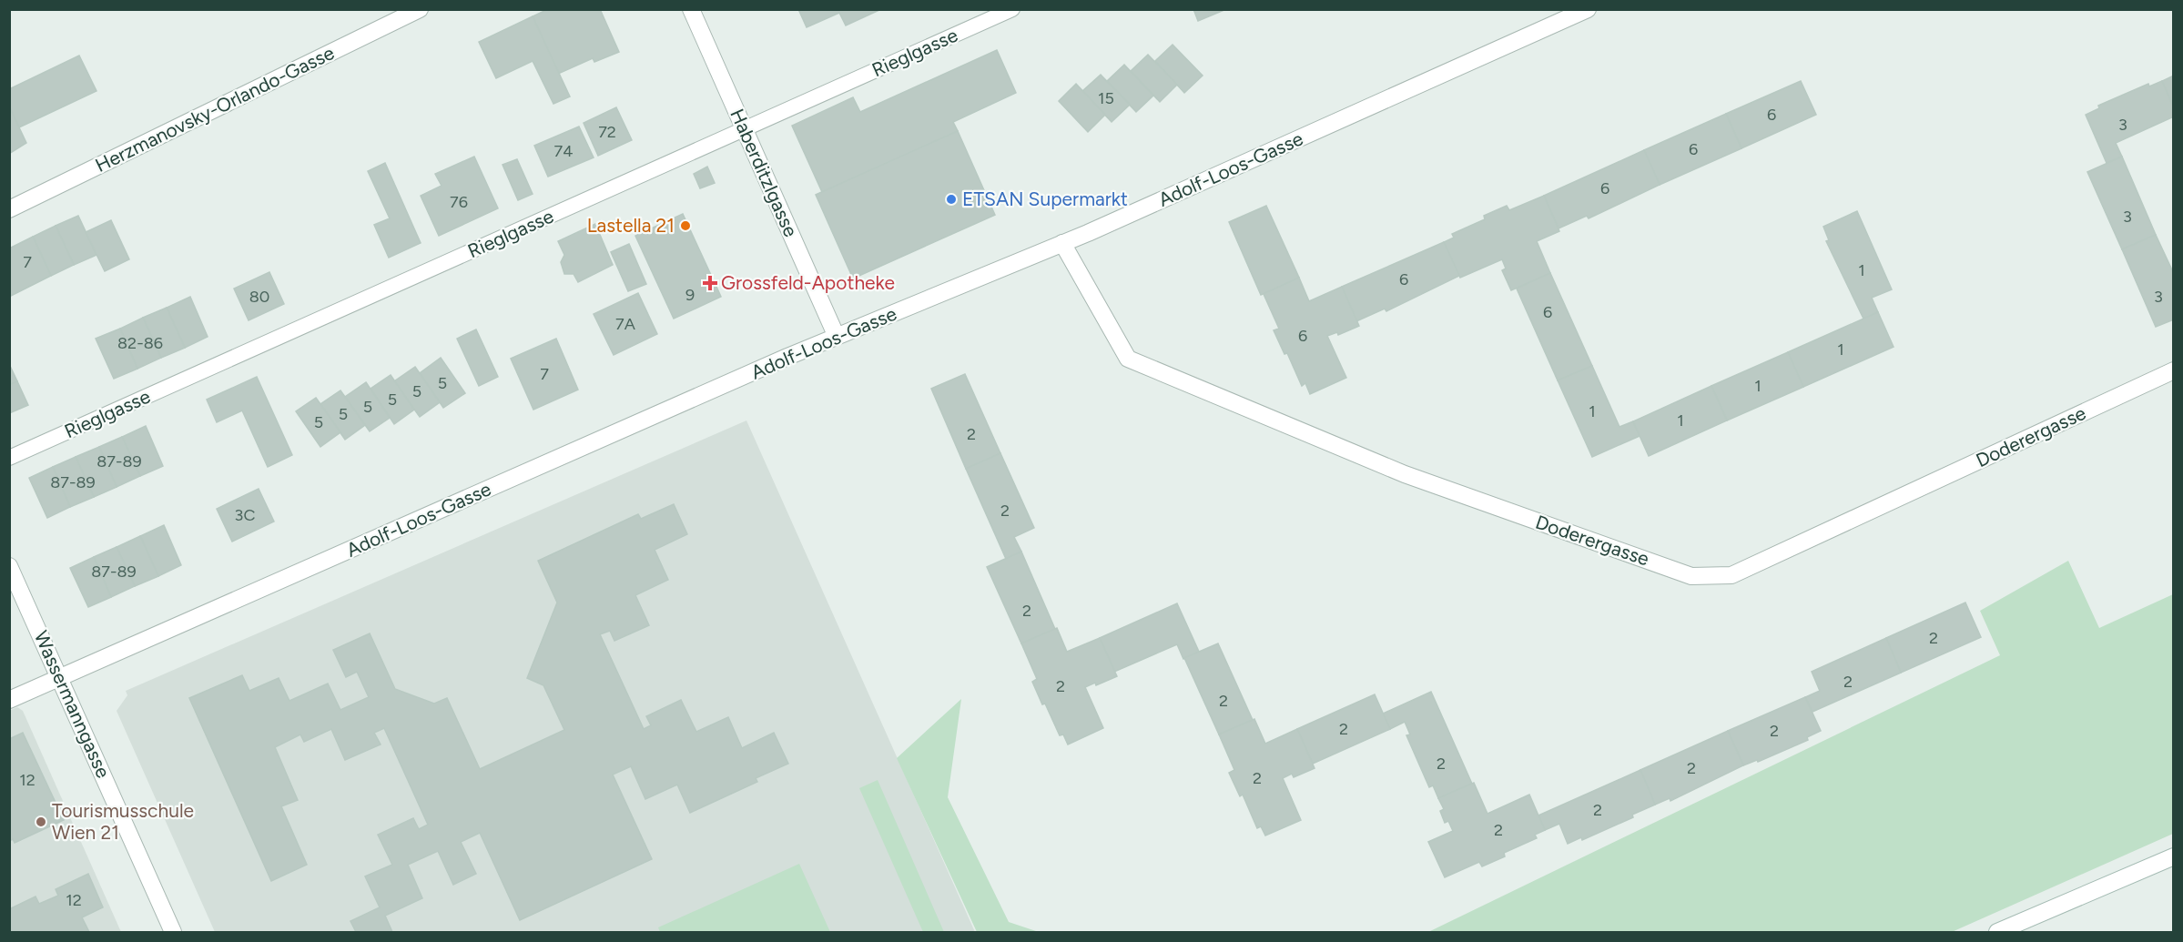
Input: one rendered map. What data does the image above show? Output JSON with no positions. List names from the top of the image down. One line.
{"streets":{"street":["Herzmanovsky-Orlando-Gasse","Adolf-Loos-Gasse","Haberditzlgasse","Doderergasse","Wassermanngasse"],"lane":["Rieglgasse"]},"crossings":[["Rieglgasse","Haberditzlgasse"],["Adolf-Loos-Gasse","Haberditzlgasse"],["Adolf-Loos-Gasse","Doderergasse"],["Adolf-Loos-Gasse","Wassermanngasse"]],"places":{"other":["ETSAN Supermarkt","Lastella 21","Tourismusschule Wien 21"],"health":["Grossfeld-Apotheke"]},"house_numbers":["15","6","3","72","6","74","6","76","3","7","1","6","9","80","3","6","7A","6","82-86","1","7","5","1","5","5","5","1","5","1","5","2","87-89","87-89","2","3C","87-89","2","2","2","2","2","2","2","2","2","2","12","2","2","12"]}
